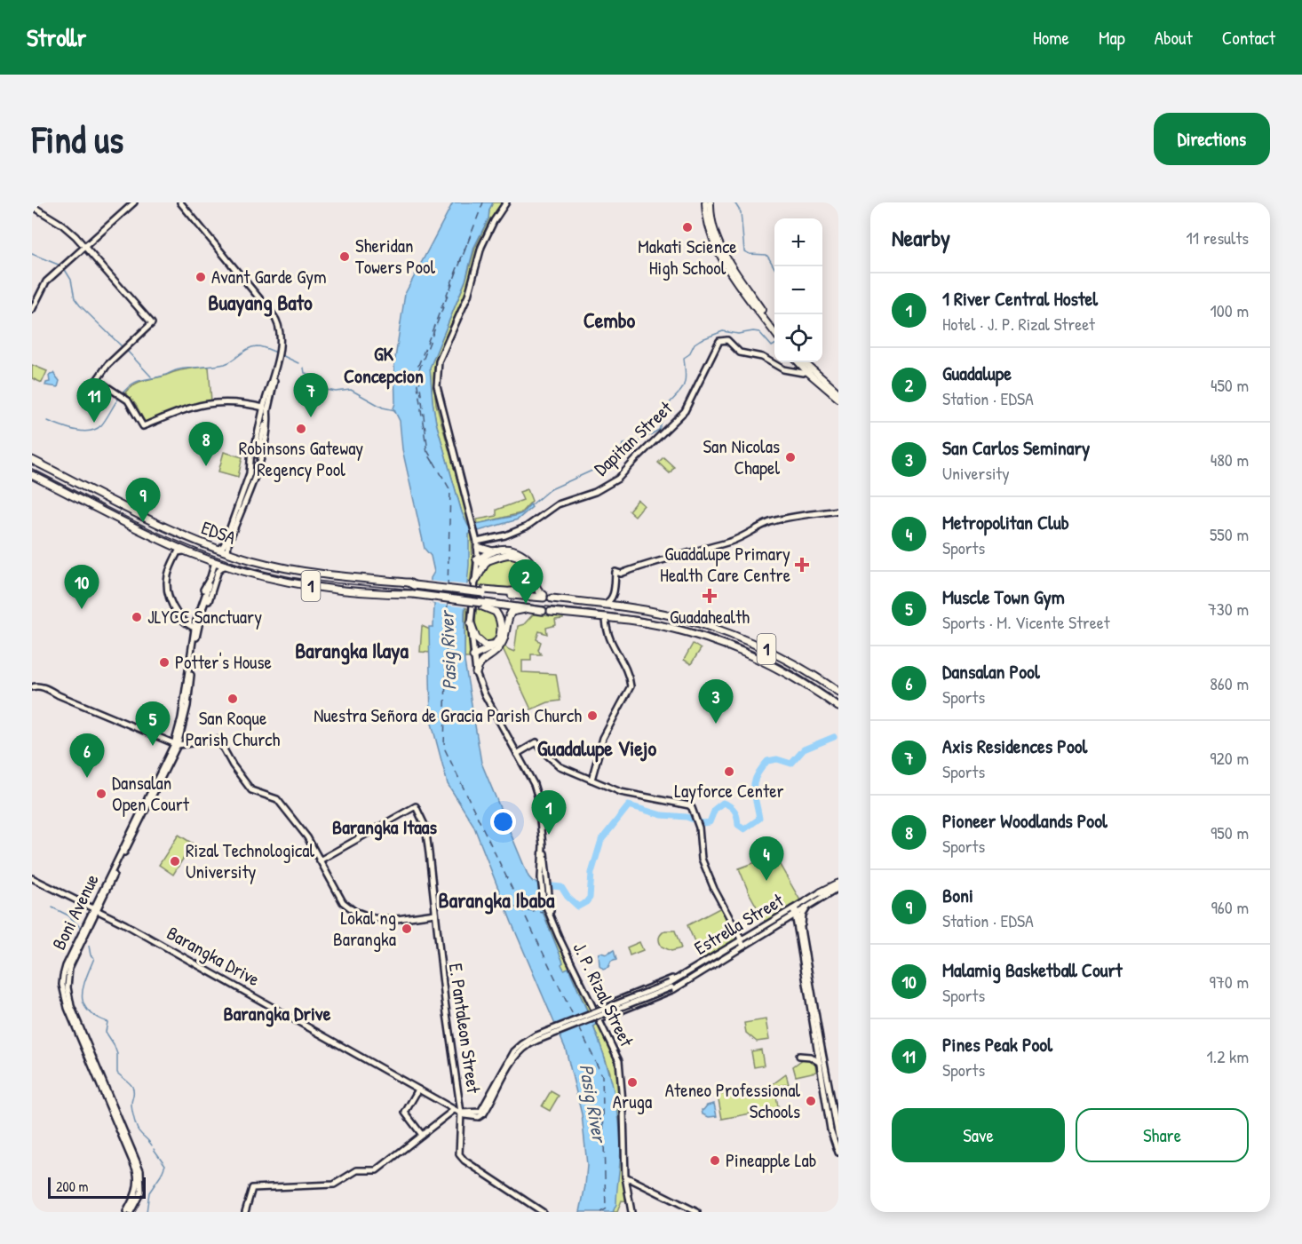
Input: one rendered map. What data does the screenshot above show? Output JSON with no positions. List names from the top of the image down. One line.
{"streets":{"highway":["EDSA","1"],"main road":["Dapitan Street","Boni Avenue","Estrella Street","Barangka Drive","J. P. Rizal Street","E. Pantaleon Street"]},"crossings":[["Dapitan Street","J. P. Rizal Street"],["EDSA","Boni Avenue"],["Boni Avenue","Barangka Drive"],["Estrella Street","Barangka Drive"],["Estrella Street","J. P. Rizal Street"],["Barangka Drive","E. Pantaleon Street"]],"districts":["Buayang Bato","Cembo","GK Concepcion","Barangka Ilaya","Guadalupe Viejo","Barangka Itaas","Barangka Ibaba","Barangka Drive"],"water":["Pasig River"],"places":{"other":["Makati Science High School","Sheridan Towers Pool","Avant Garde Gym","Robinsons Gateway Regency Pool","San Nicolas Chapel","JLYCC Sanctuary","Potter's House","San Roque Parish Church","Nuestra Señora de Gracia Parish Church","Layforce Center","Dansalan Open Court","Rizal Technological University","Lokal ng Barangka","Aruga","Ateneo Professional Schools","Pineapple Lab"],"health":["Guadalupe Primary Health Care Centre","Guadahealth"]},"scale_bar":"200 m","page":{"header":"Strollr","nav":["Home","Map","About","Contact"],"buttons":["Directions",["Save","Share"]],"title":"Find us","heading":["Nearby","11 results"],"map_buttons":["+","−"],"list":[{"mark":"1","name":"1 River Central Hostel","note":"Hotel · J. P. Rizal Street","value":"100 m"},{"mark":"2","name":"Guadalupe","note":"Station · EDSA","value":"450 m"},{"mark":"3","name":"San Carlos Seminary","note":"University","value":"480 m"},{"mark":"4","name":"Metropolitan Club","note":"Sports","value":"550 m"},{"mark":"5","name":"Muscle Town Gym","note":"Sports · M. Vicente Street","value":"730 m"},{"mark":"6","name":"Dansalan Pool","note":"Sports","value":"860 m"},{"mark":"7","name":"Axis Residences Pool","note":"Sports","value":"920 m"},{"mark":"8","name":"Pioneer Woodlands Pool","note":"Sports","value":"950 m"},{"mark":"9","name":"Boni","note":"Station · EDSA","value":"960 m"},{"mark":"10","name":"Malamig Basketball Court","note":"Sports","value":"970 m"},{"mark":"11","name":"Pines Peak Pool","note":"Sports","value":"1.2 km"}],"pins":["7","11","8","9","2","10","3","5","6","1","4"],"scale":"200 m"}}
